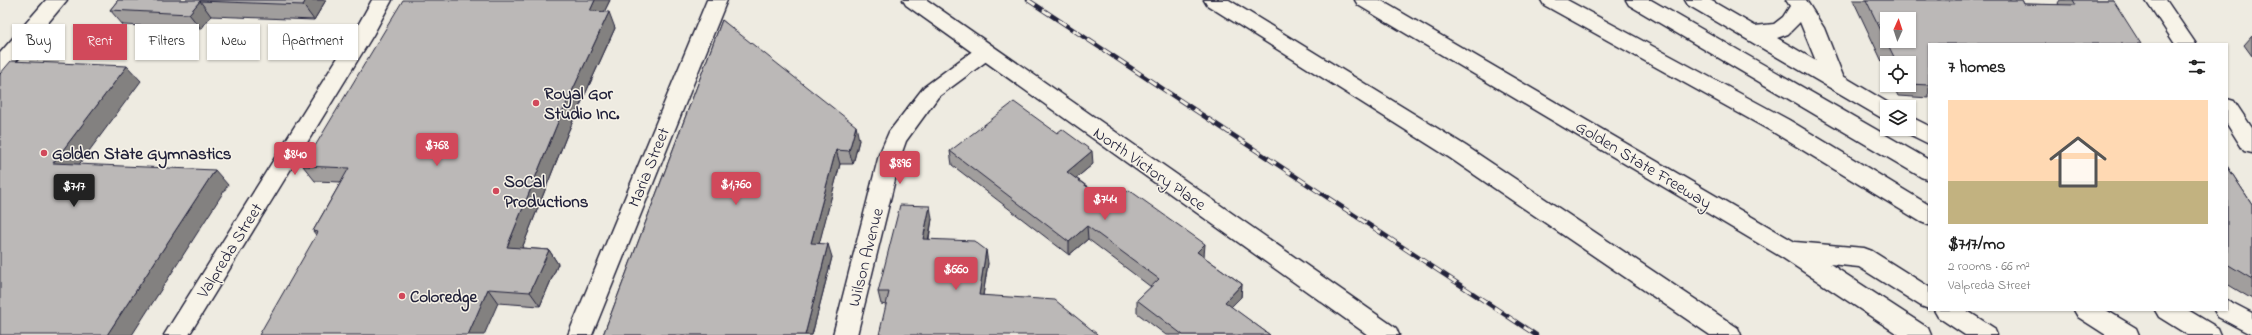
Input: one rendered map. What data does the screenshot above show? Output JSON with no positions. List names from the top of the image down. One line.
{"streets":{"main road":["Golden State Freeway","Maria Street","North Victory Place","Valpreda Street","Wilson Avenue"]},"crossings":[["North Victory Place","Wilson Avenue"]],"places":["Royal Gor Studio Inc.","Golden State Gymnastics","SoCal Productions","Coloredge"],"north":"top","page":{"chip":["Buy","Rent","Filters","New","Apartment"],"heading":"7 homes","list":[{"name":"$717/mo","note":"2 rooms · 66 m² · Valpreda Street"}],"price":["$768","$840","$896","$1,760","$717","$744","$660"]}}
